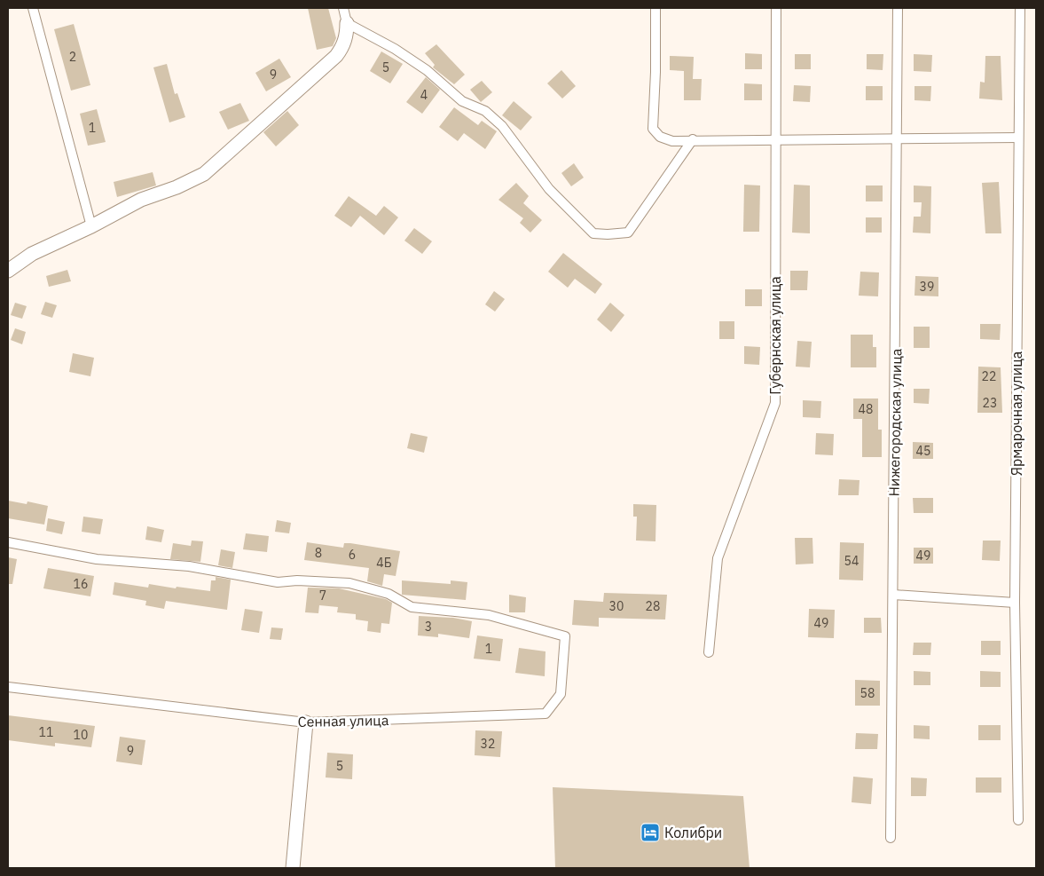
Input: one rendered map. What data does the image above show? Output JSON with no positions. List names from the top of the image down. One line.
{"streets":{"street":["Губернская улица","Ярмарочная улица","Нижегородская улица","Сенная улица"]},"places":{"hotel":["Колибри"]},"house_numbers":["2","5","9","4","1","39","22","23","48","45","8","6","49","54","4Б","16","7","30","28","49","3","1","58","11","10","32","9","5"]}
